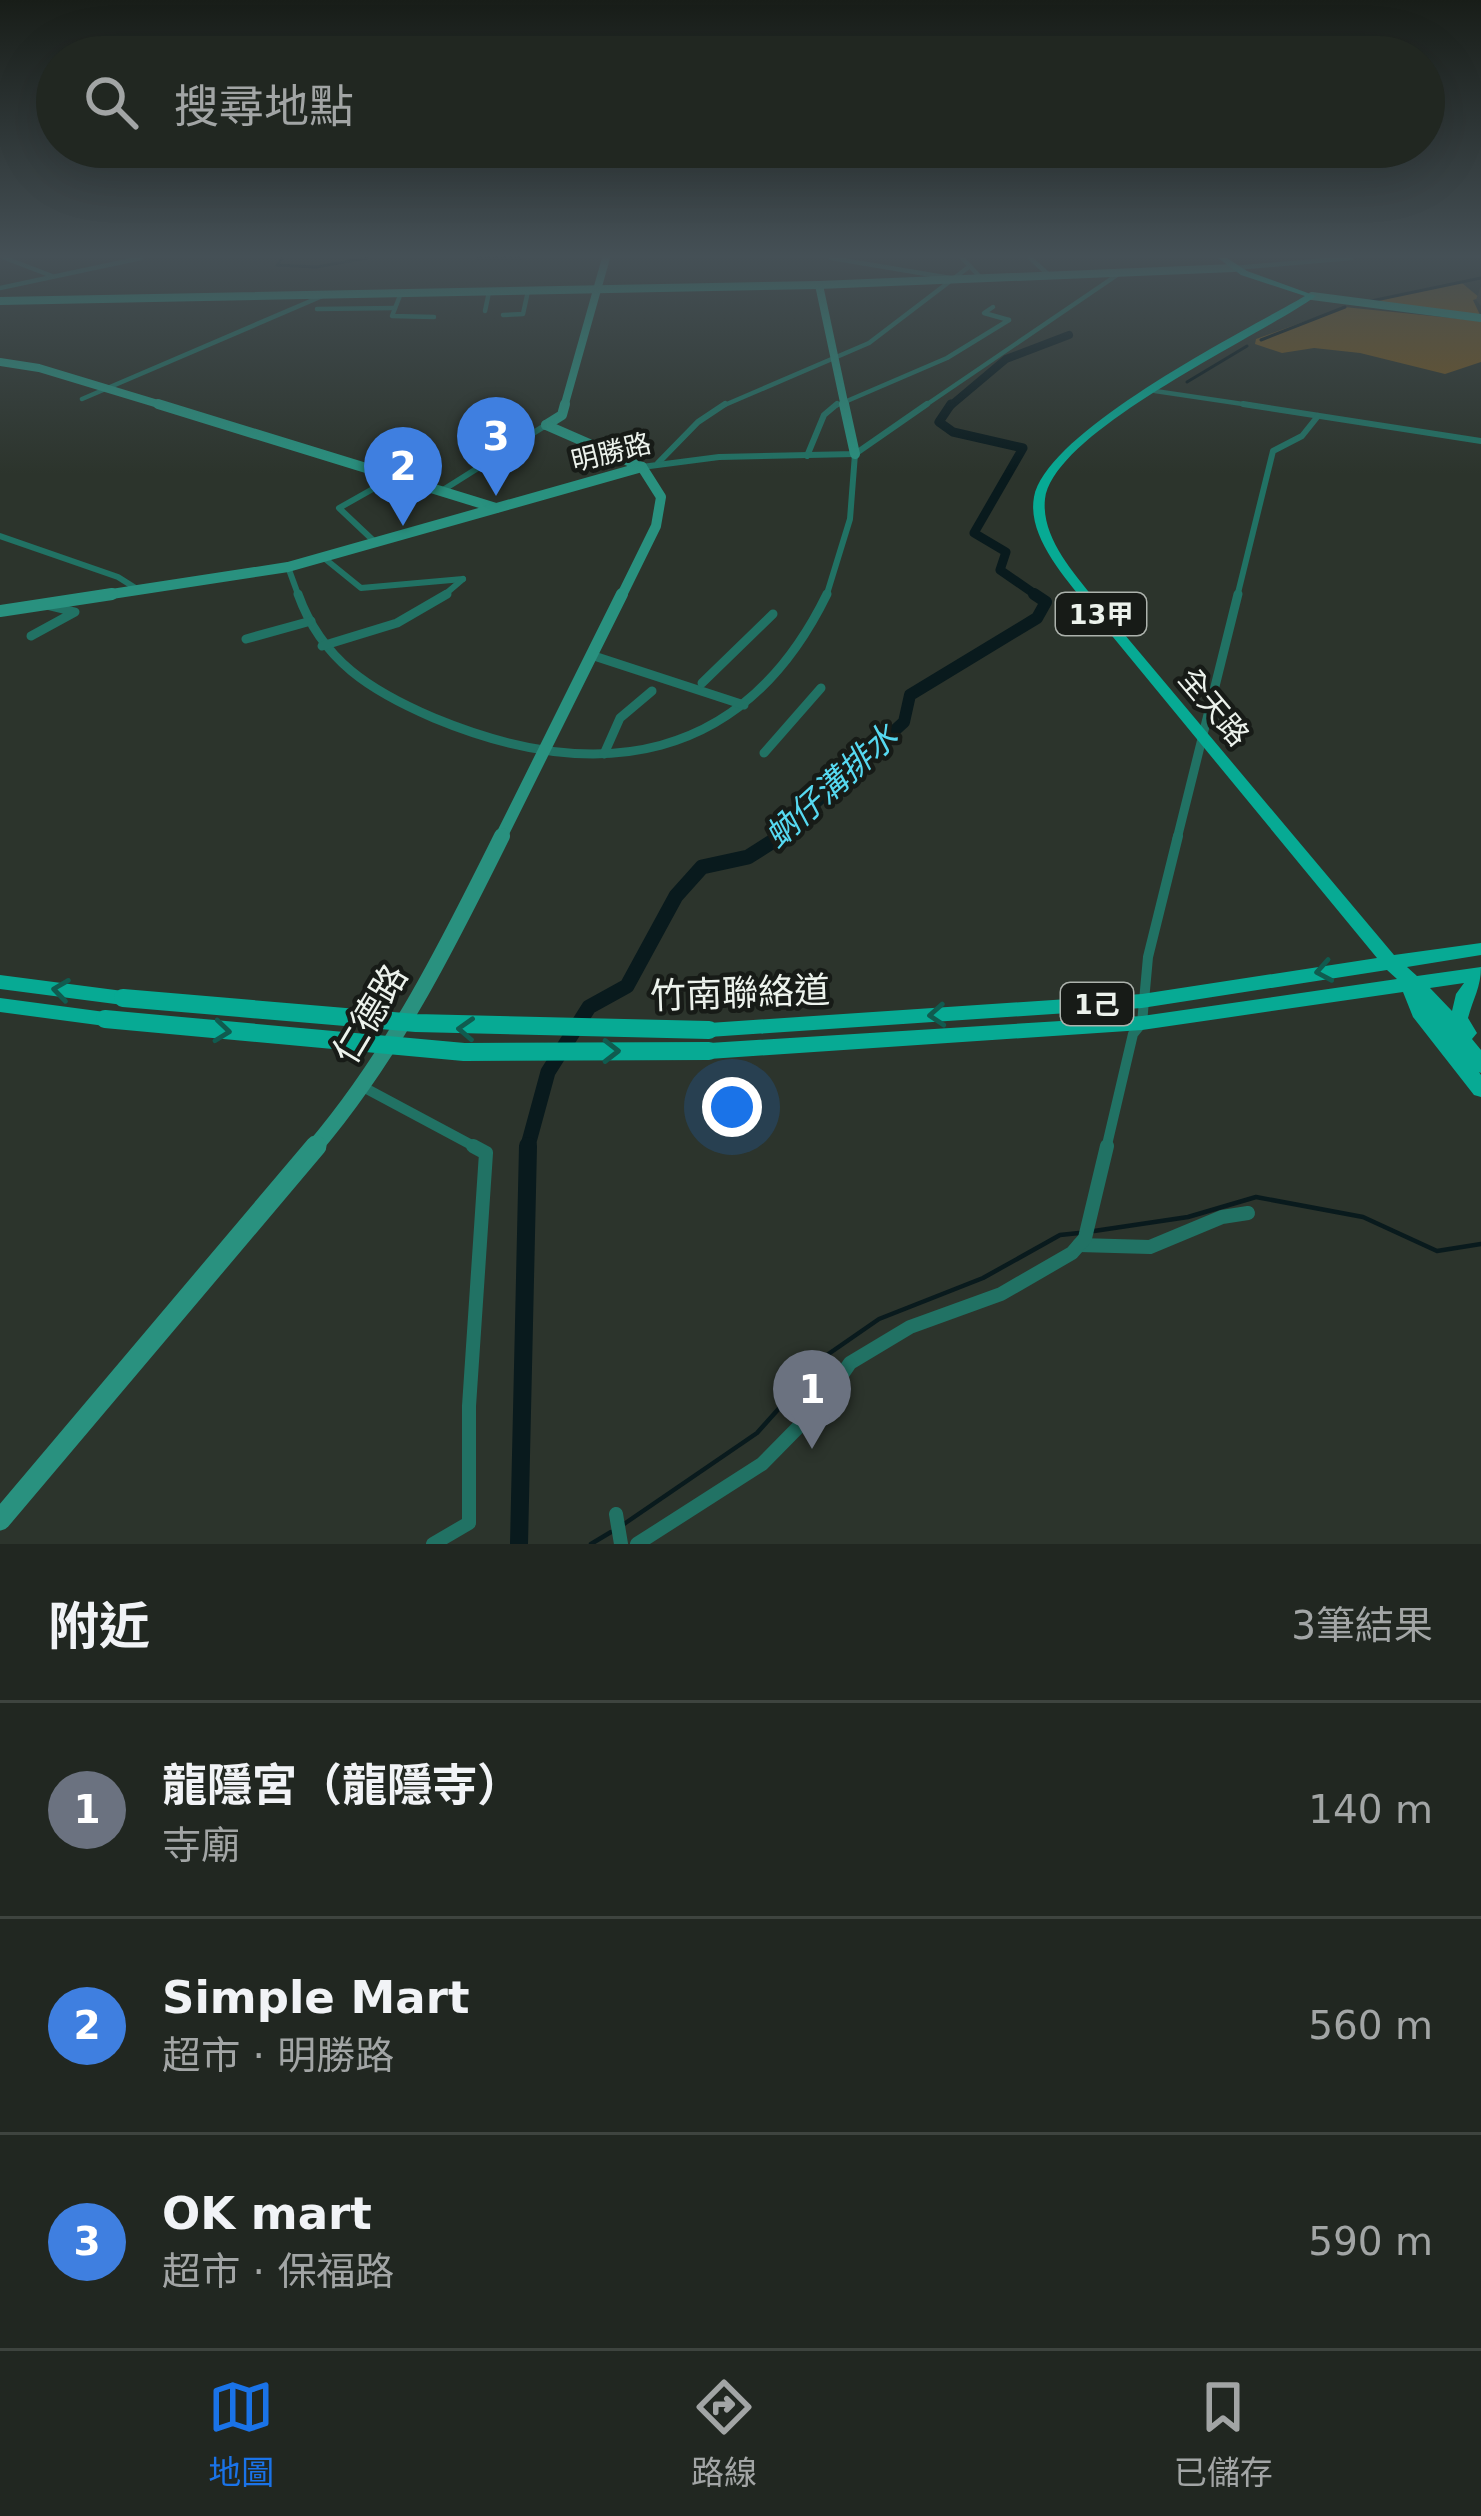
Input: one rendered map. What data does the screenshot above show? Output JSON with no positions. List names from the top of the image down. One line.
{"streets":{"main road":["13甲","全天路","竹南聯絡道","1己"],"street":["明勝路","仁德路"]},"crossings":[["明勝路","仁德路"],["13甲","全天路"],["13甲","竹南聯絡道"],["全天路","竹南聯絡道"]],"water":["蚋仔溝排水"],"page":{"search":"搜尋地點","pins":["3","2","1"],"heading":["附近","3筆結果"],"list":[{"mark":"1","name":"龍隱宮（龍隱寺）","note":"寺廟","value":"140 m"},{"mark":"2","name":"Simple Mart","note":"超市 · 明勝路","value":"560 m"},{"mark":"3","name":"OK mart","note":"超市 · 保福路","value":"590 m"}],"nav":["地圖","路線","已儲存"]}}
